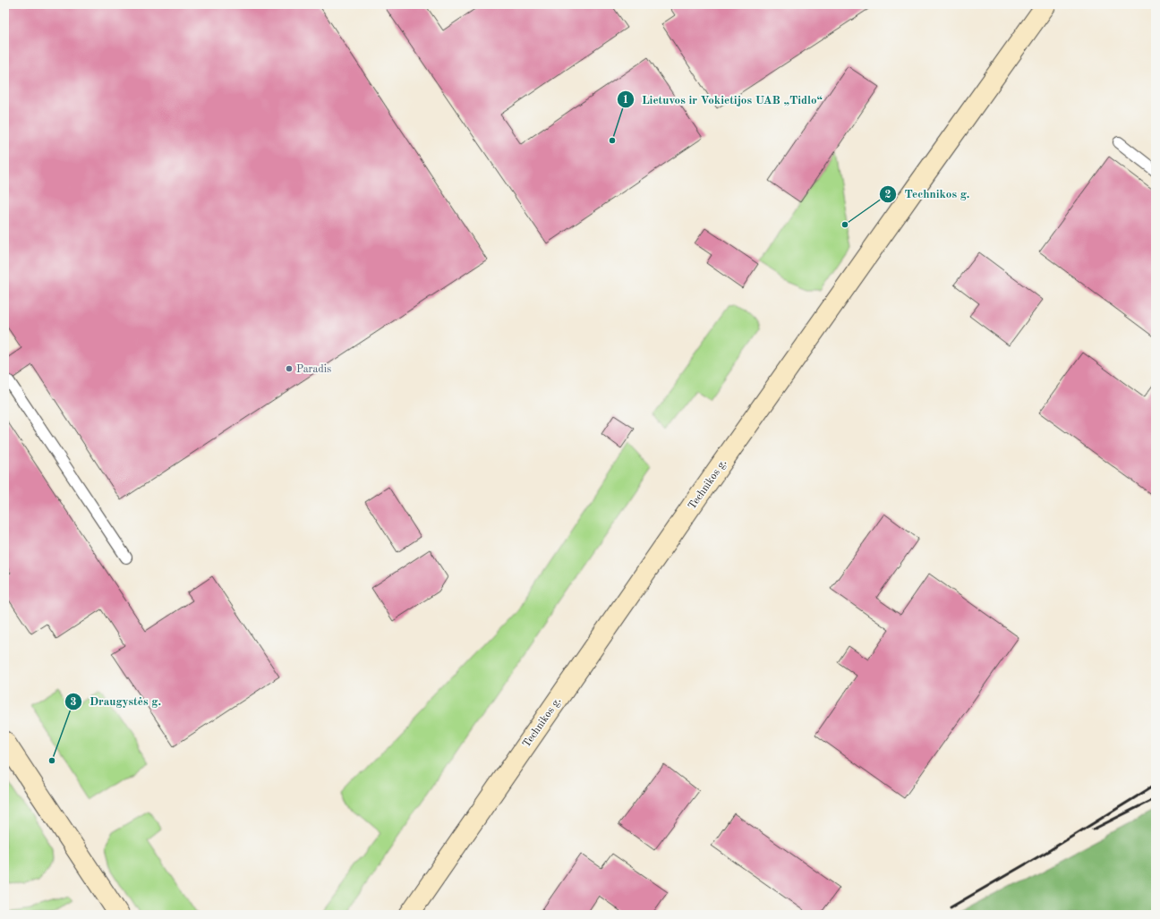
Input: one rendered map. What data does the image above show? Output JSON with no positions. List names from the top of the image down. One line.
{"streets":{"street":["Technikos g."]},"places":["Lietuvos ir Vokietijos UAB „Tidlo“","Technikos g.","Paradis","Draugystės g."]}
